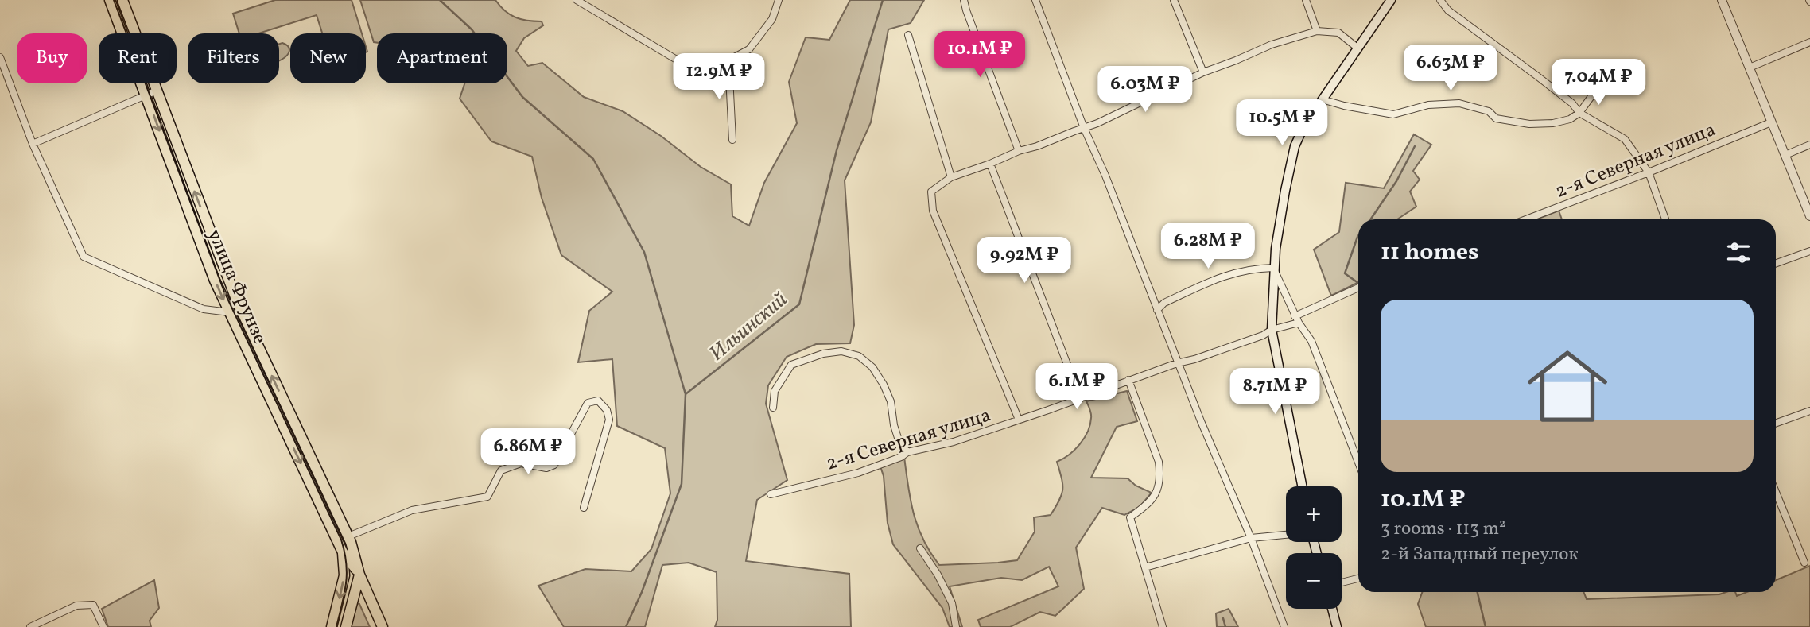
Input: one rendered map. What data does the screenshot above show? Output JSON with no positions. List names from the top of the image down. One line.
{"streets":{"main road":["улица Фрунзе"],"street":["2-я Северная улица"]},"water":["Ильинский"],"page":{"price":["10.1M ₽","6.63M ₽","12.9M ₽","7.04M ₽","6.03M ₽","10.5M ₽","6.28M ₽","9.92M ₽","6.1M ₽","8.71M ₽","6.86M ₽"],"chip":["Buy","Rent","Filters","New","Apartment"],"heading":"11 homes","list":[{"name":"10.1M ₽","note":"3 rooms · 113 m² · 2-й Западный переулок"}],"map_buttons":["+","−"]}}
